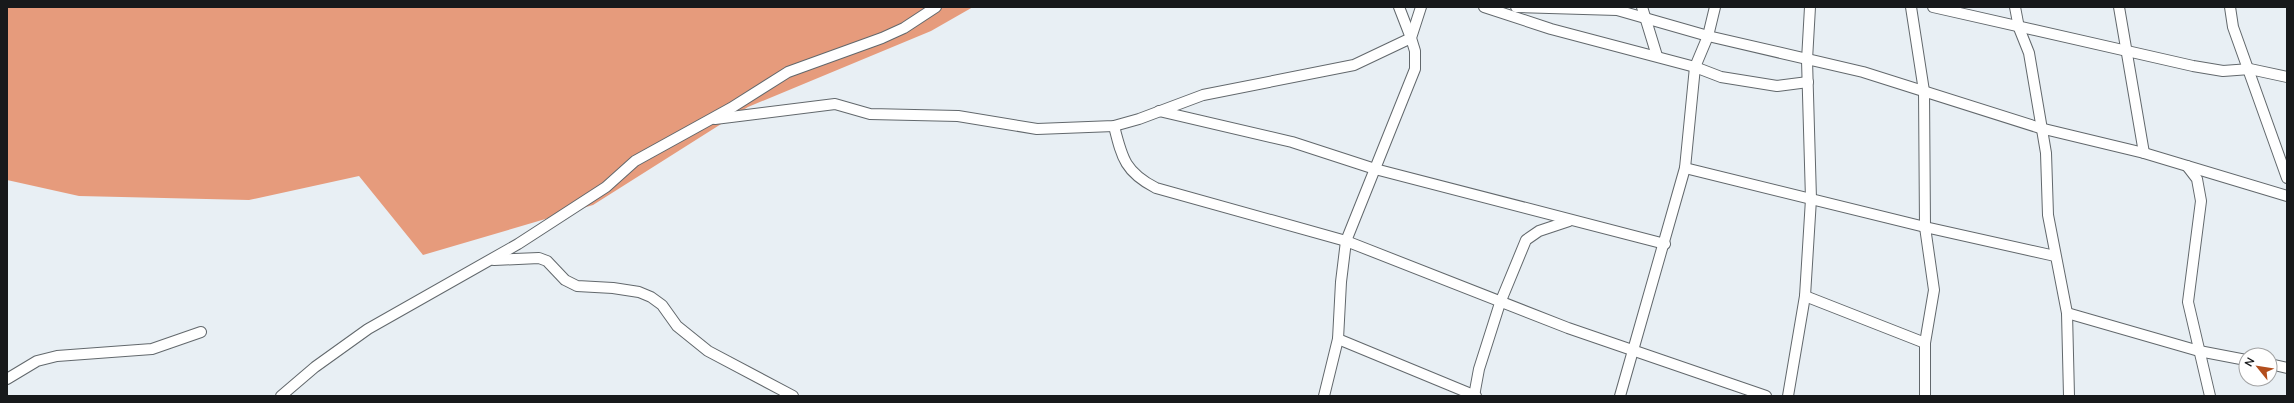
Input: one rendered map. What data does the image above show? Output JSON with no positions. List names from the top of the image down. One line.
{"north":"top left"}
